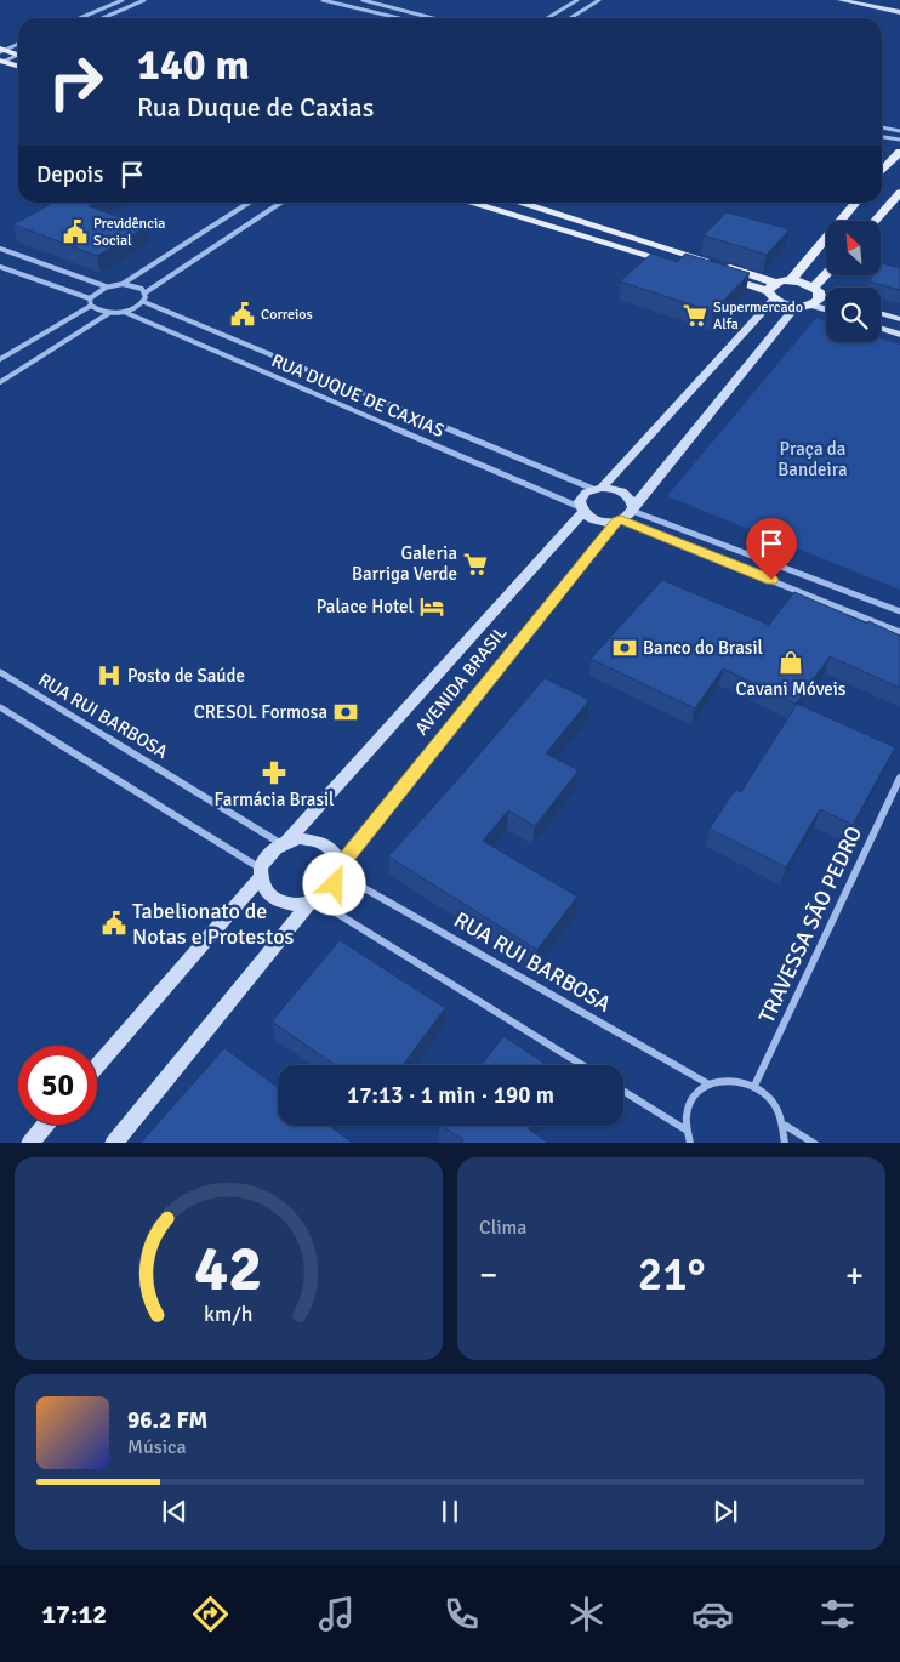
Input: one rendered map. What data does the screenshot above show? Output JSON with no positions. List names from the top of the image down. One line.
{"streets":{"main road":["AVENIDA BRASIL"],"street":["RUA DUQUE DE CAXIAS","RUA RUI BARBOSA","TRAVESSA SÃO PEDRO"]},"crossings":[["RUA DUQUE DE CAXIAS","AVENIDA BRASIL"],["AVENIDA BRASIL","RUA RUI BARBOSA"]],"parks":["Praça da Bandeira"],"places":{"public building":["Previdência Social","Correios","Tabelionato de Notas e Protestos"],"supermarket":["Supermercado Alfa","Galeria Barriga Verde"],"hotel":["Palace Hotel"],"bank":["Banco do Brasil","CRESOL Formosa"],"shop":["Cavani Móveis"],"hospital":["Posto de Saúde"],"pharmacy":["Farmácia Brasil"]},"north":"top left","page":{"turn":["140 m","Rua Duque de Caxias"],"then":"Depois","limit":"50","trip":"17:13 · 1 min · 190 m","tile":"Clima","heat":["−","21°","+"],"song":["96.2 FM","Música"],"tabs":"17:12","gauge":["42","km/h"]}}
